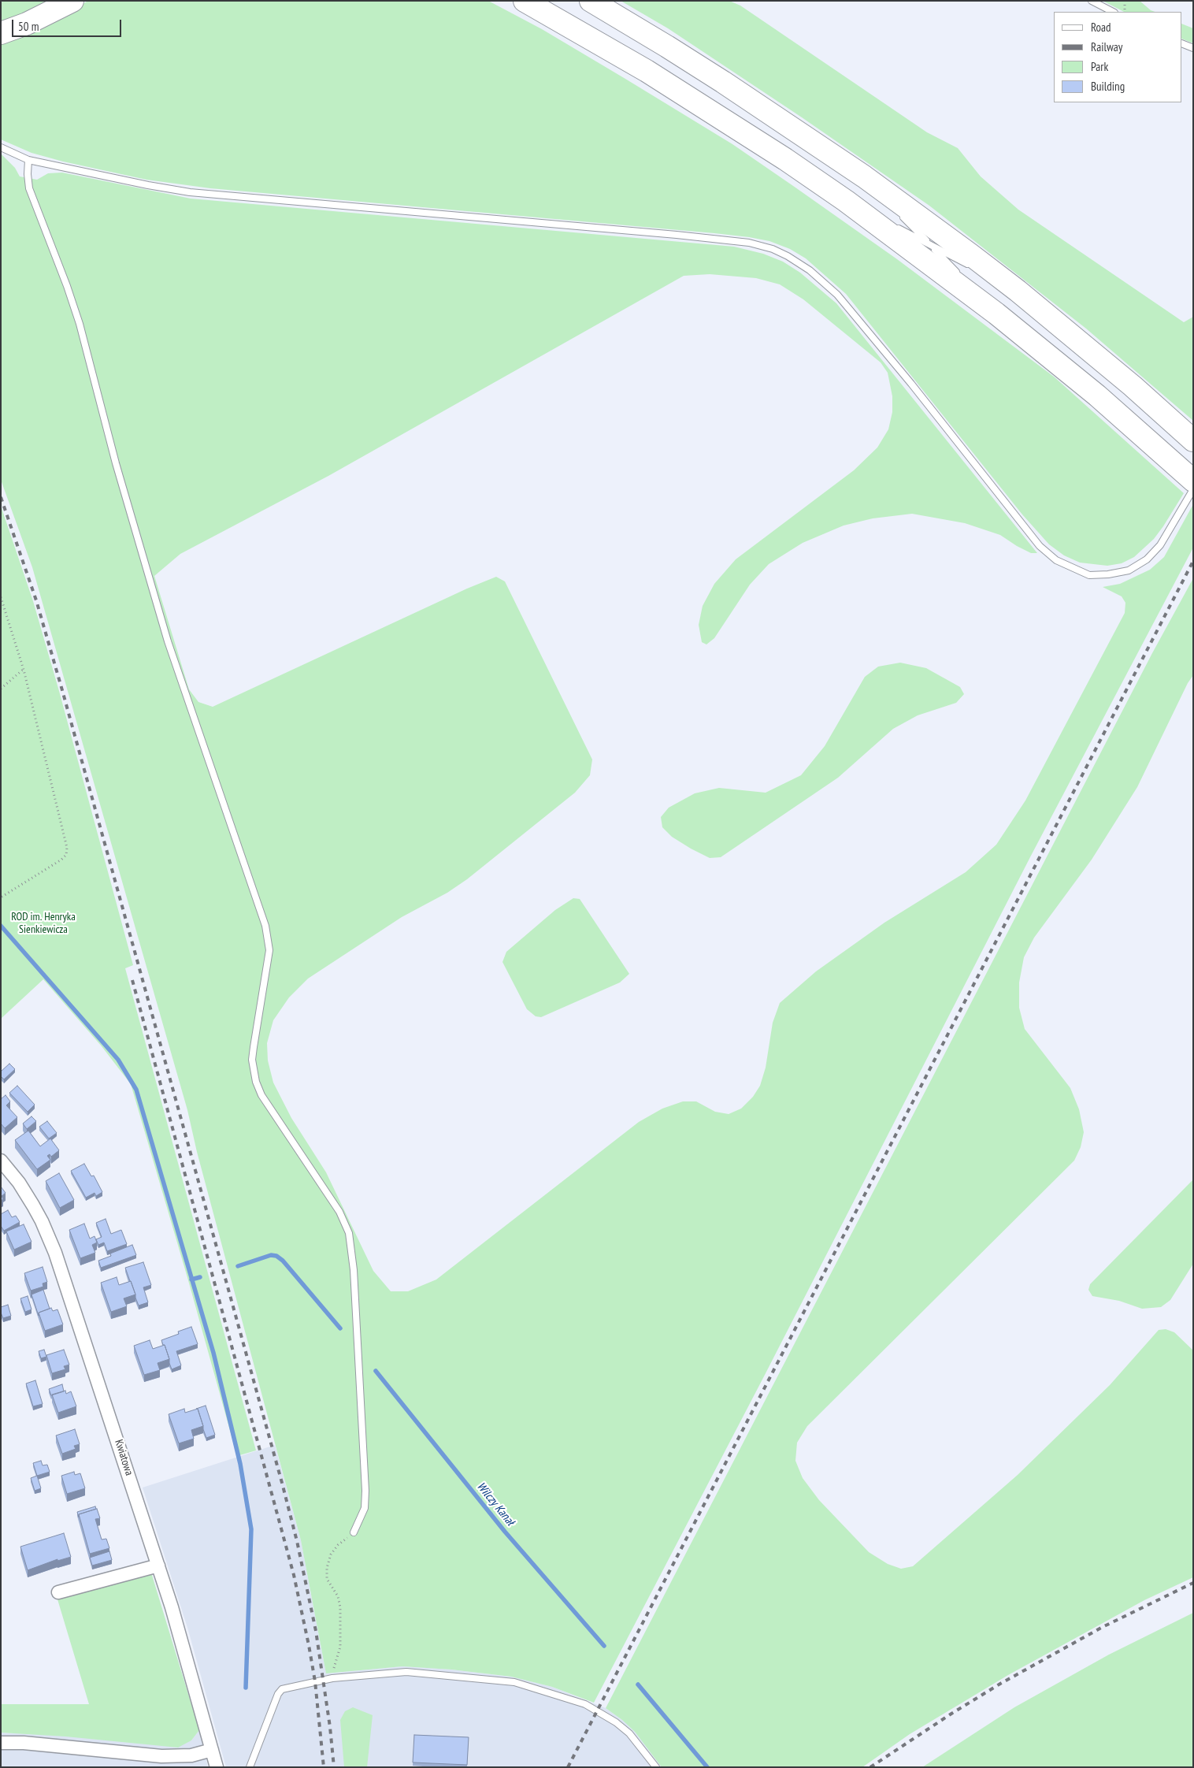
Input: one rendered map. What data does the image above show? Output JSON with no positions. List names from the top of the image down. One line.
{"streets":{"street":["Kwiatowa"]},"water":["Wilczy Kanał"],"parks":["ROD im. Henryka Sienkiewicza"],"legend":["Road","Railway","Park","Building"],"scale_bar":"50 m"}
